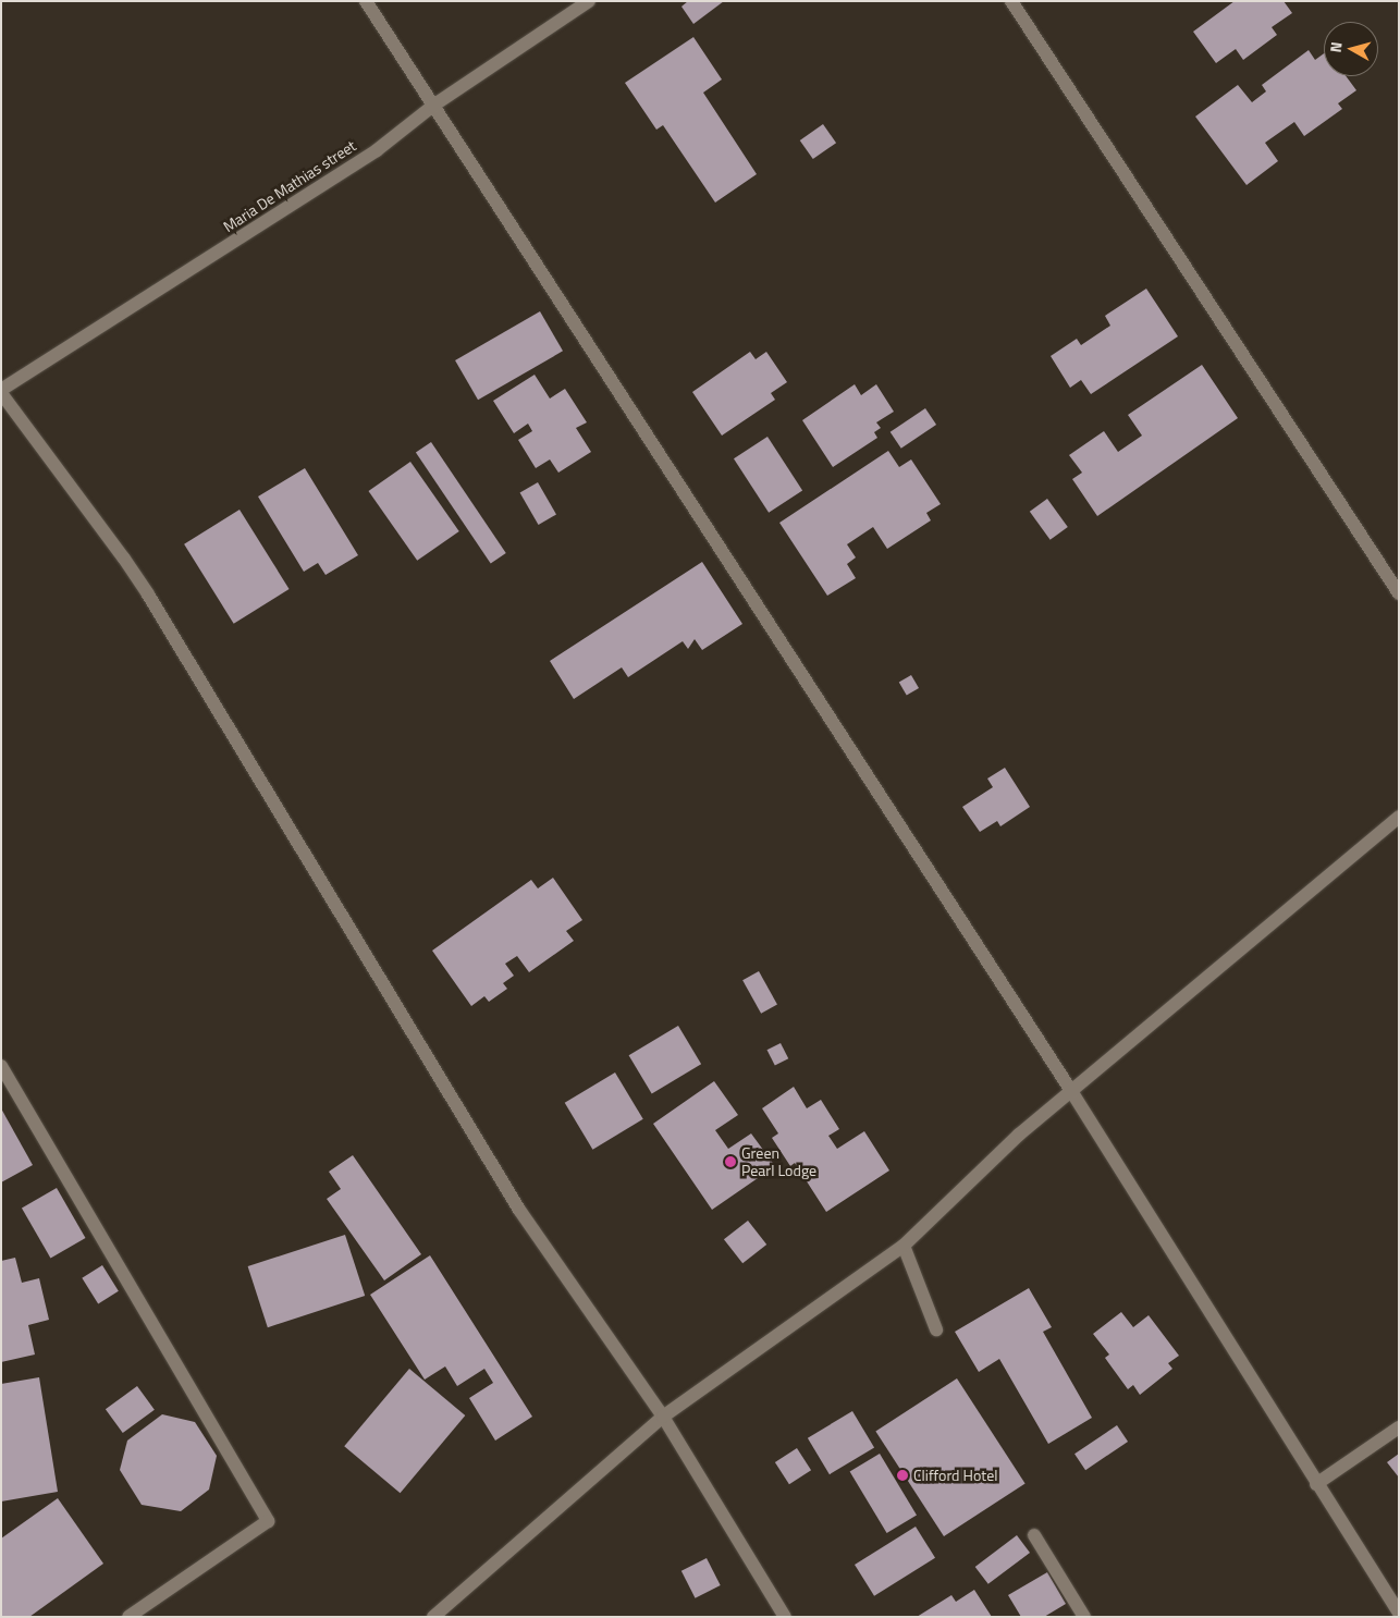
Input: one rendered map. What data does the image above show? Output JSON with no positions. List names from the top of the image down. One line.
{"streets":{"street":["Maria De Mathias street"]},"places":["Green Pearl Lodge","Clifford Hotel"],"north":"left"}
